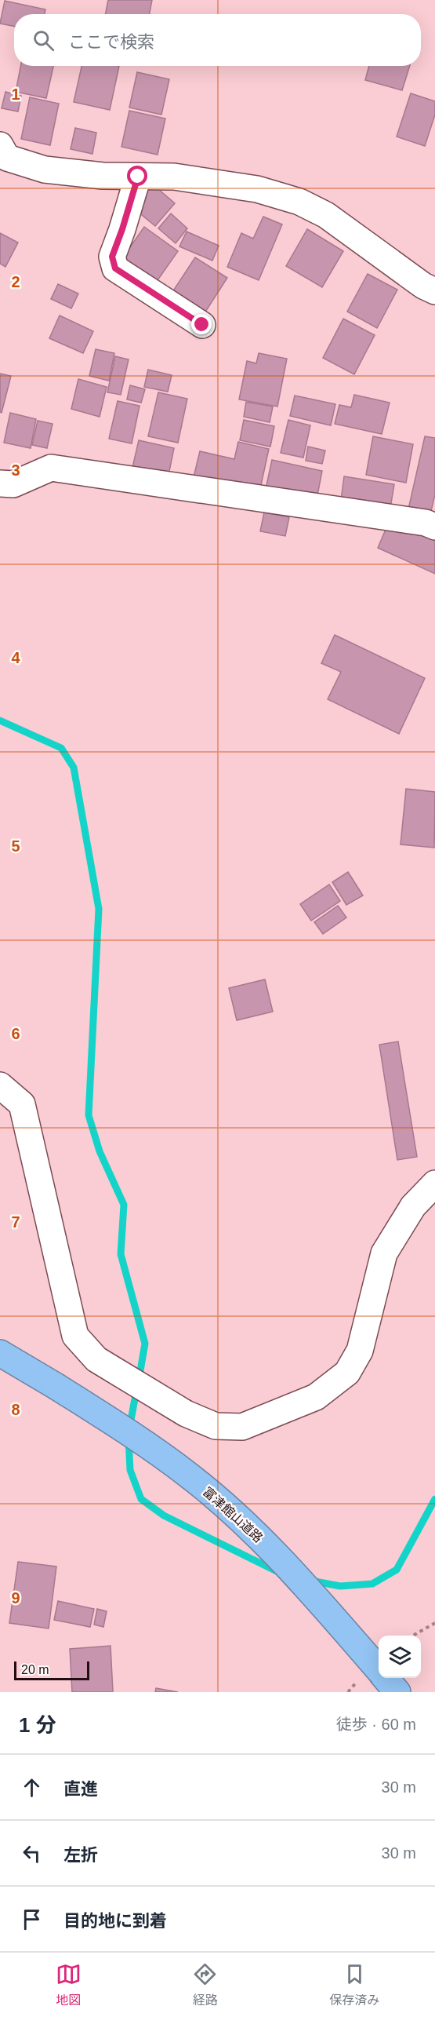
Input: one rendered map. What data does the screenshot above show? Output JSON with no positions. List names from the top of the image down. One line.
{"streets":{"highway":["富津館山道路"]},"scale_bar":"20 m","page":{"search":"ここで検索","scale":"20 m","heading":["1 分","徒歩 · 60 m"],"list":[["直進","30 m"],["左折","30 m"],"目的地に到着"],"nav":["地図","経路","保存済み"]},"grid":{"rows":["1","2","3","4","5","6","7","8","9"]}}
